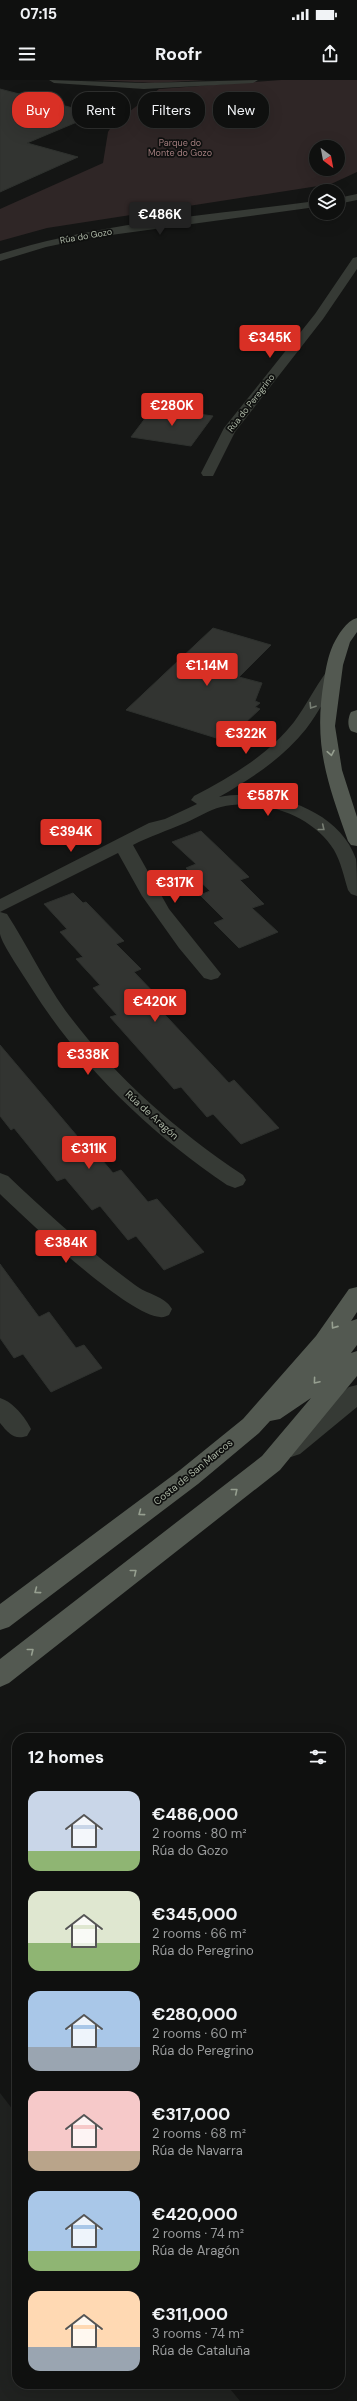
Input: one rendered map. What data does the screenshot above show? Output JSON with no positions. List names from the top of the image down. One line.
{"streets":{"main road":["Costa de San Marcos"],"street":["Rúa do Gozo","Rúa do Peregrino","Rúa de Aragón"]},"parks":["Parque do Monte do Gozo"],"north":"bottom right","page":{"status":"07:15","header":"Roofr","chip":["Buy","Rent","Filters","New"],"price":["€486K","€345K","€280K","€1.14M","€322K","€587K","€394K","€317K","€420K","€338K","€311K","€384K"],"heading":"12 homes","list":[{"name":"€486,000","note":"2 rooms · 80 m² · Rúa do Gozo"},{"name":"€345,000","note":"2 rooms · 66 m² · Rúa do Peregrino"},{"name":"€280,000","note":"2 rooms · 60 m² · Rúa do Peregrino"},{"name":"€317,000","note":"2 rooms · 68 m² · Rúa de Navarra"},{"name":"€420,000","note":"2 rooms · 74 m² · Rúa de Aragón"},{"name":"€311,000","note":"3 rooms · 74 m² · Rúa de Cataluña"}]}}
